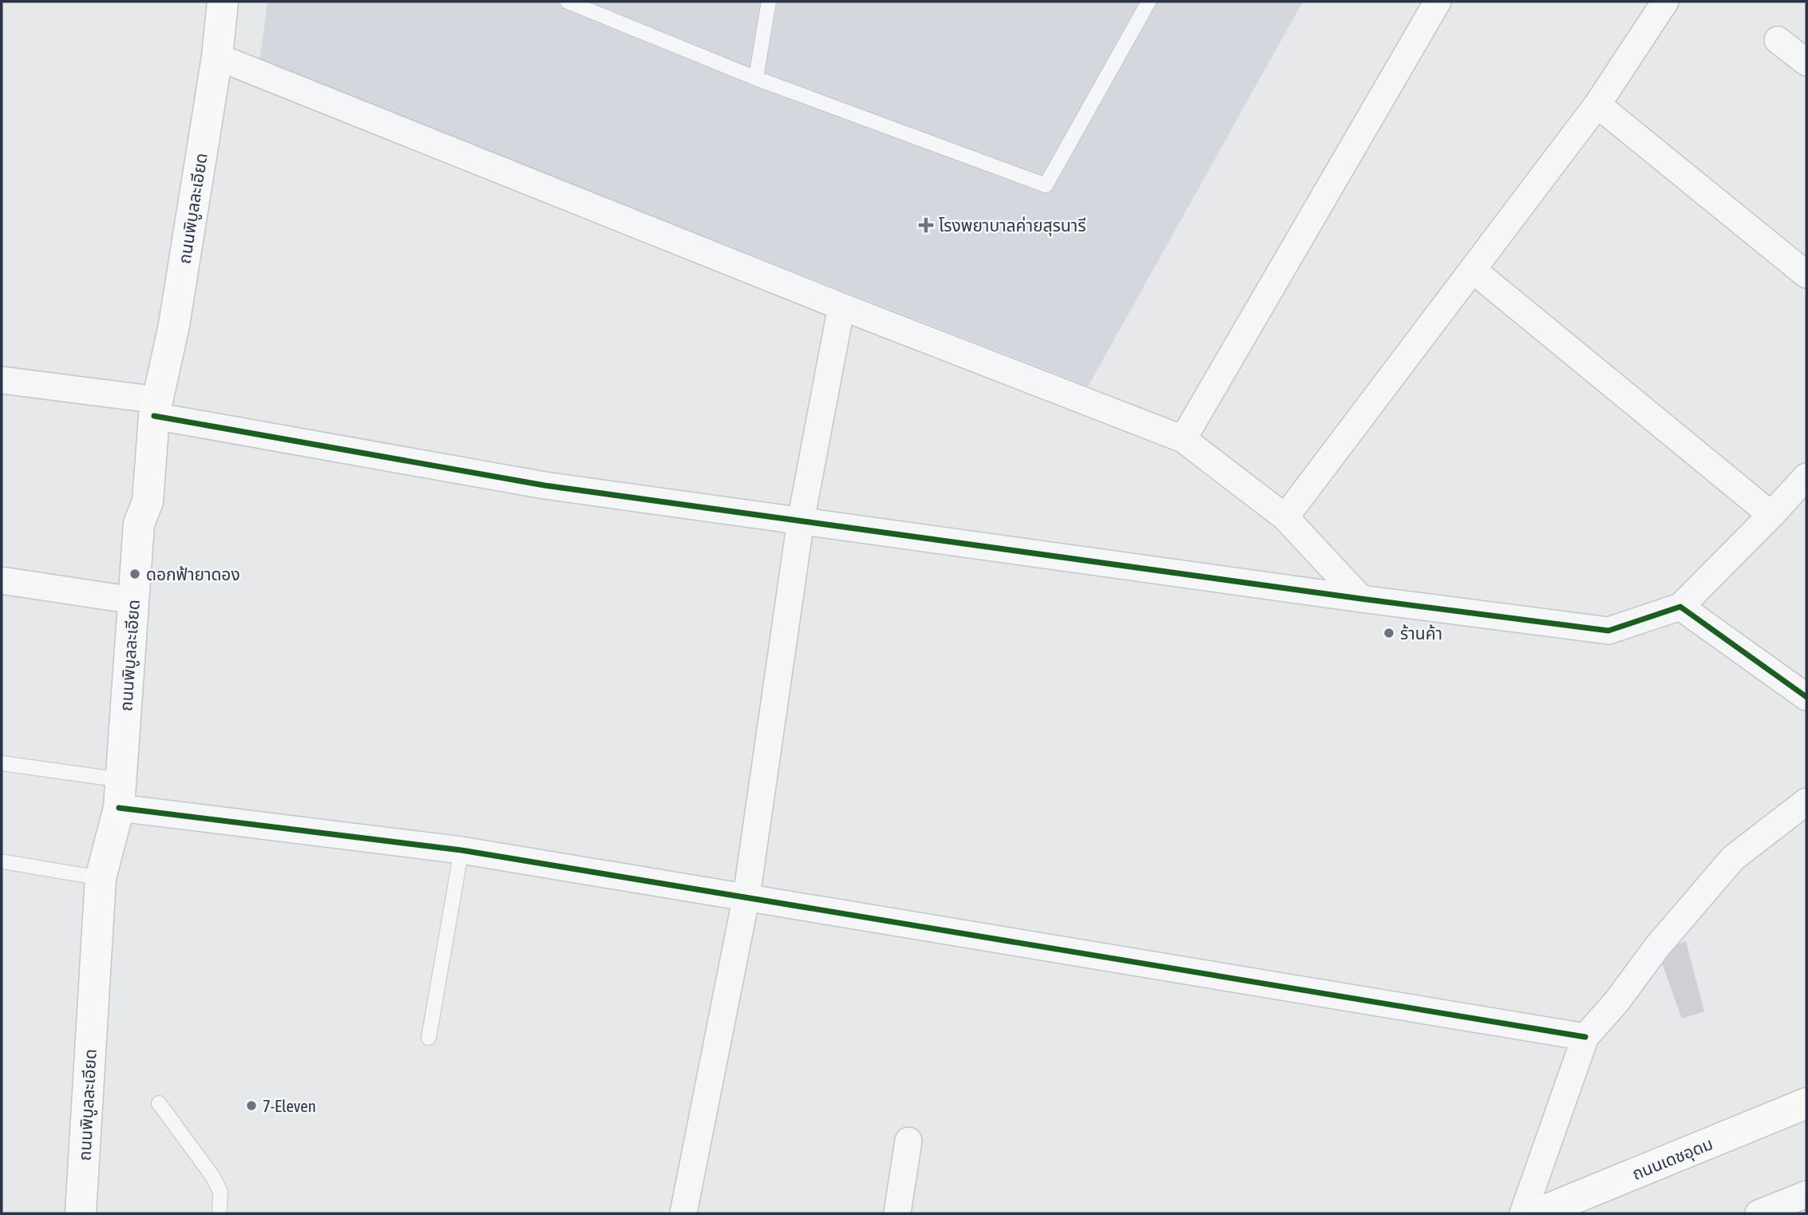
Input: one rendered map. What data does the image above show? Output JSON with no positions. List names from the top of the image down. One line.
{"streets":{"main road":["ถนนพิบูลละเอียด","ถนนเดชอุดม"]},"places":{"health":["โรงพยาบาลค่ายสุรนารี"],"other":["ดอกฟ้ายาดอง","ร้านค้า","7-Eleven"]}}
